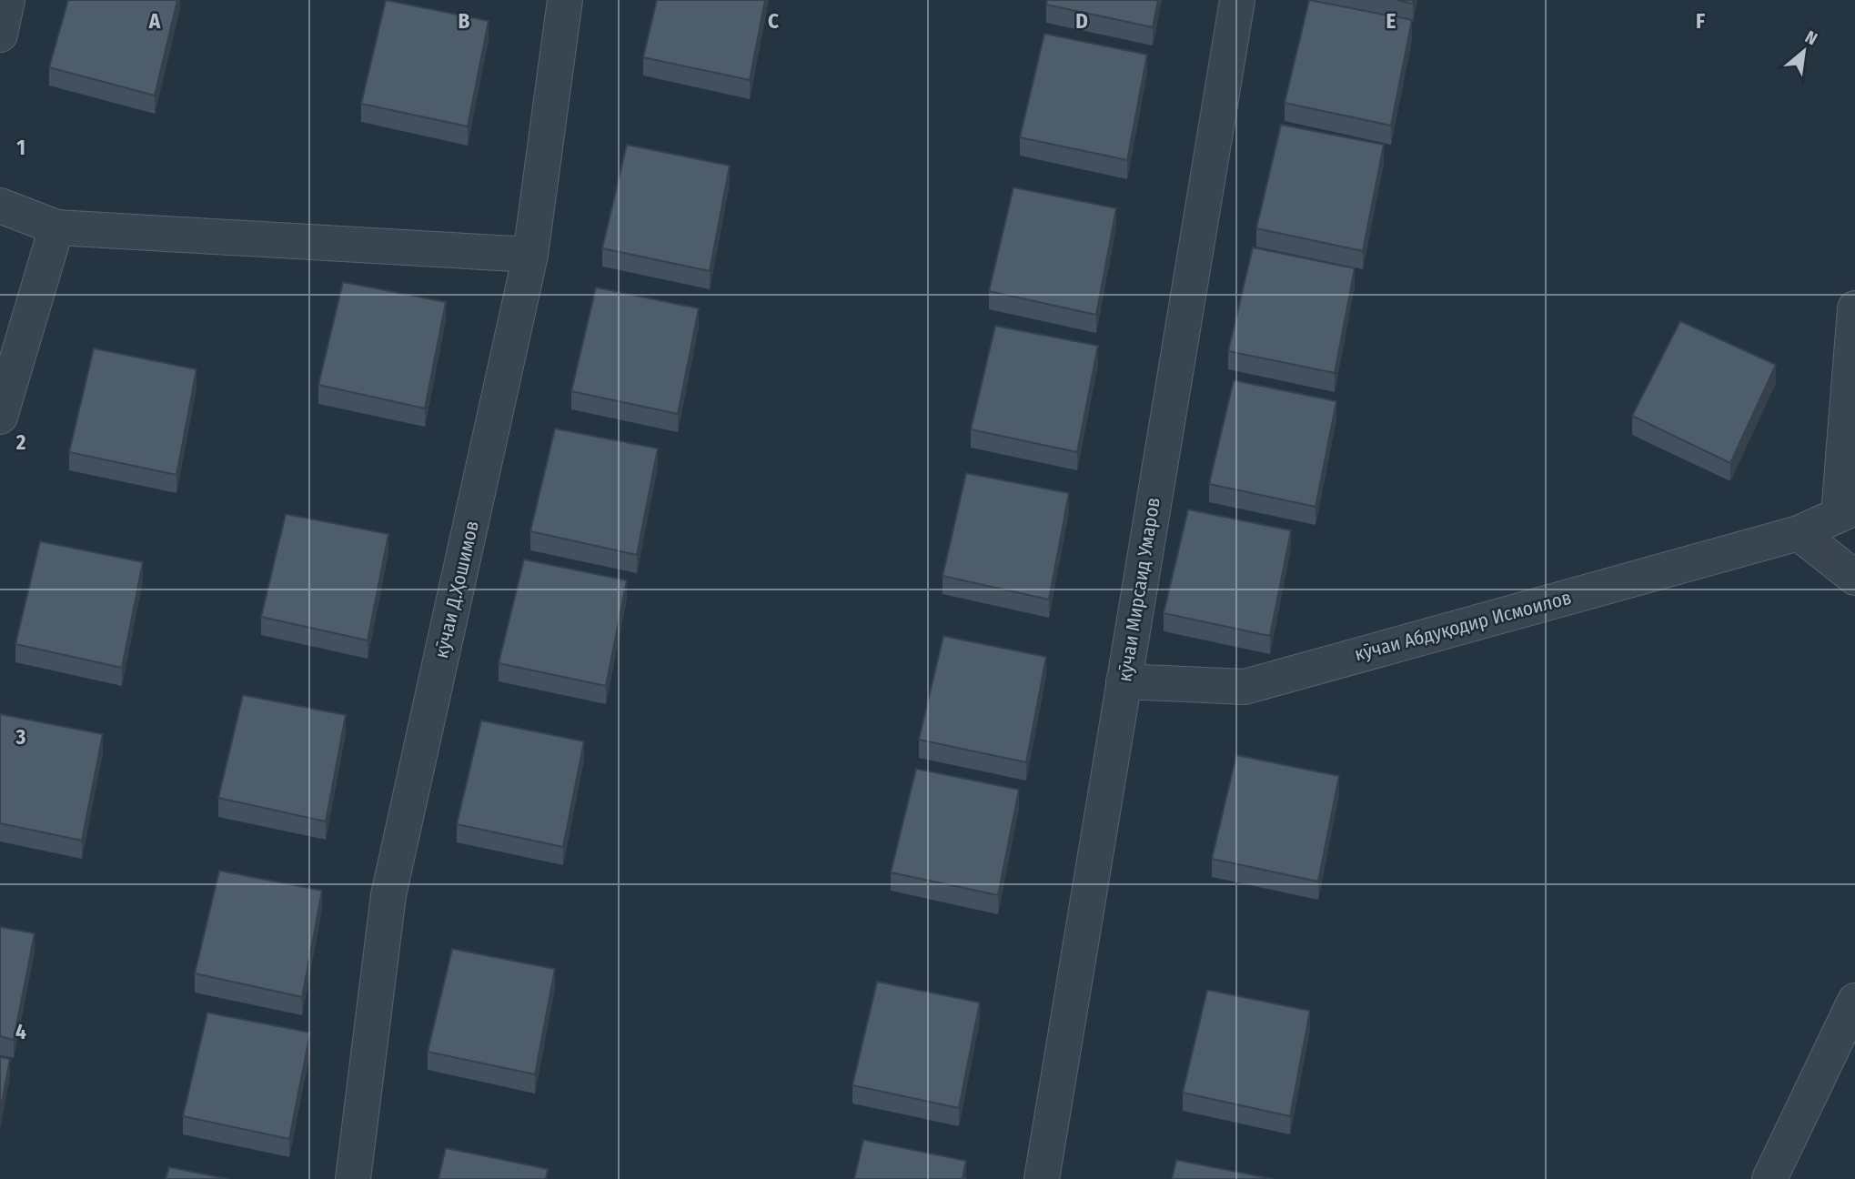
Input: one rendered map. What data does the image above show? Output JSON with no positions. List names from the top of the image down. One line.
{"streets":{"street":["кӯчаи Д.Ҳошимов","кӯчаи Мирсаид Умаров","кӯчаи Абдуқодир Исмоилов"]},"crossings":[["кӯчаи Мирсаид Умаров","кӯчаи Абдуқодир Исмоилов"]],"north":"top right","grid":{"columns":["A","B","C","D","E","F"],"rows":["1","2","3","4"]}}
